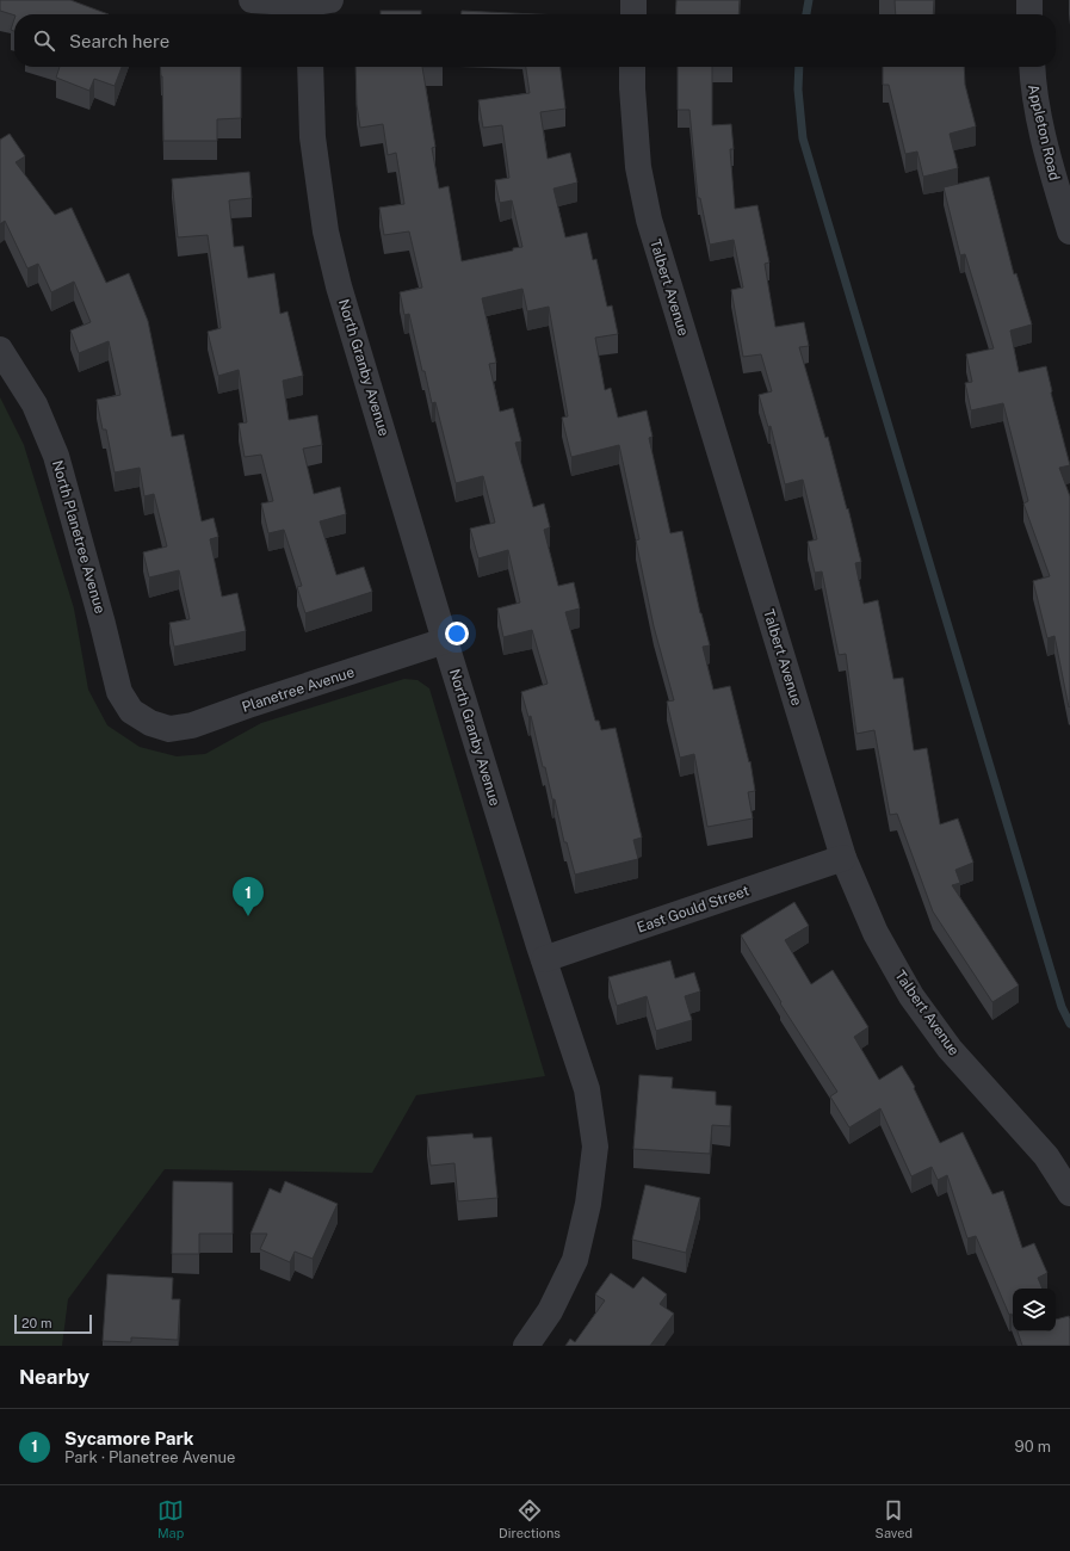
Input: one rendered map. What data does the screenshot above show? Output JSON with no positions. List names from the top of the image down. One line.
{"streets":{"street":["Appleton Road","Talbert Avenue","North Granby Avenue","North Planetree Avenue","Planetree Avenue","East Gould Street"]},"crossings":[["Talbert Avenue","East Gould Street"],["North Granby Avenue","Planetree Avenue"],["North Granby Avenue","East Gould Street"],["North Planetree Avenue","Planetree Avenue"]],"scale_bar":"20 m","page":{"search":"Search here","pins":"1","scale":"20 m","heading":"Nearby","list":[{"mark":"1","name":"Sycamore Park","note":"Park · Planetree Avenue","value":"90 m"}],"nav":["Map","Directions","Saved"]}}
